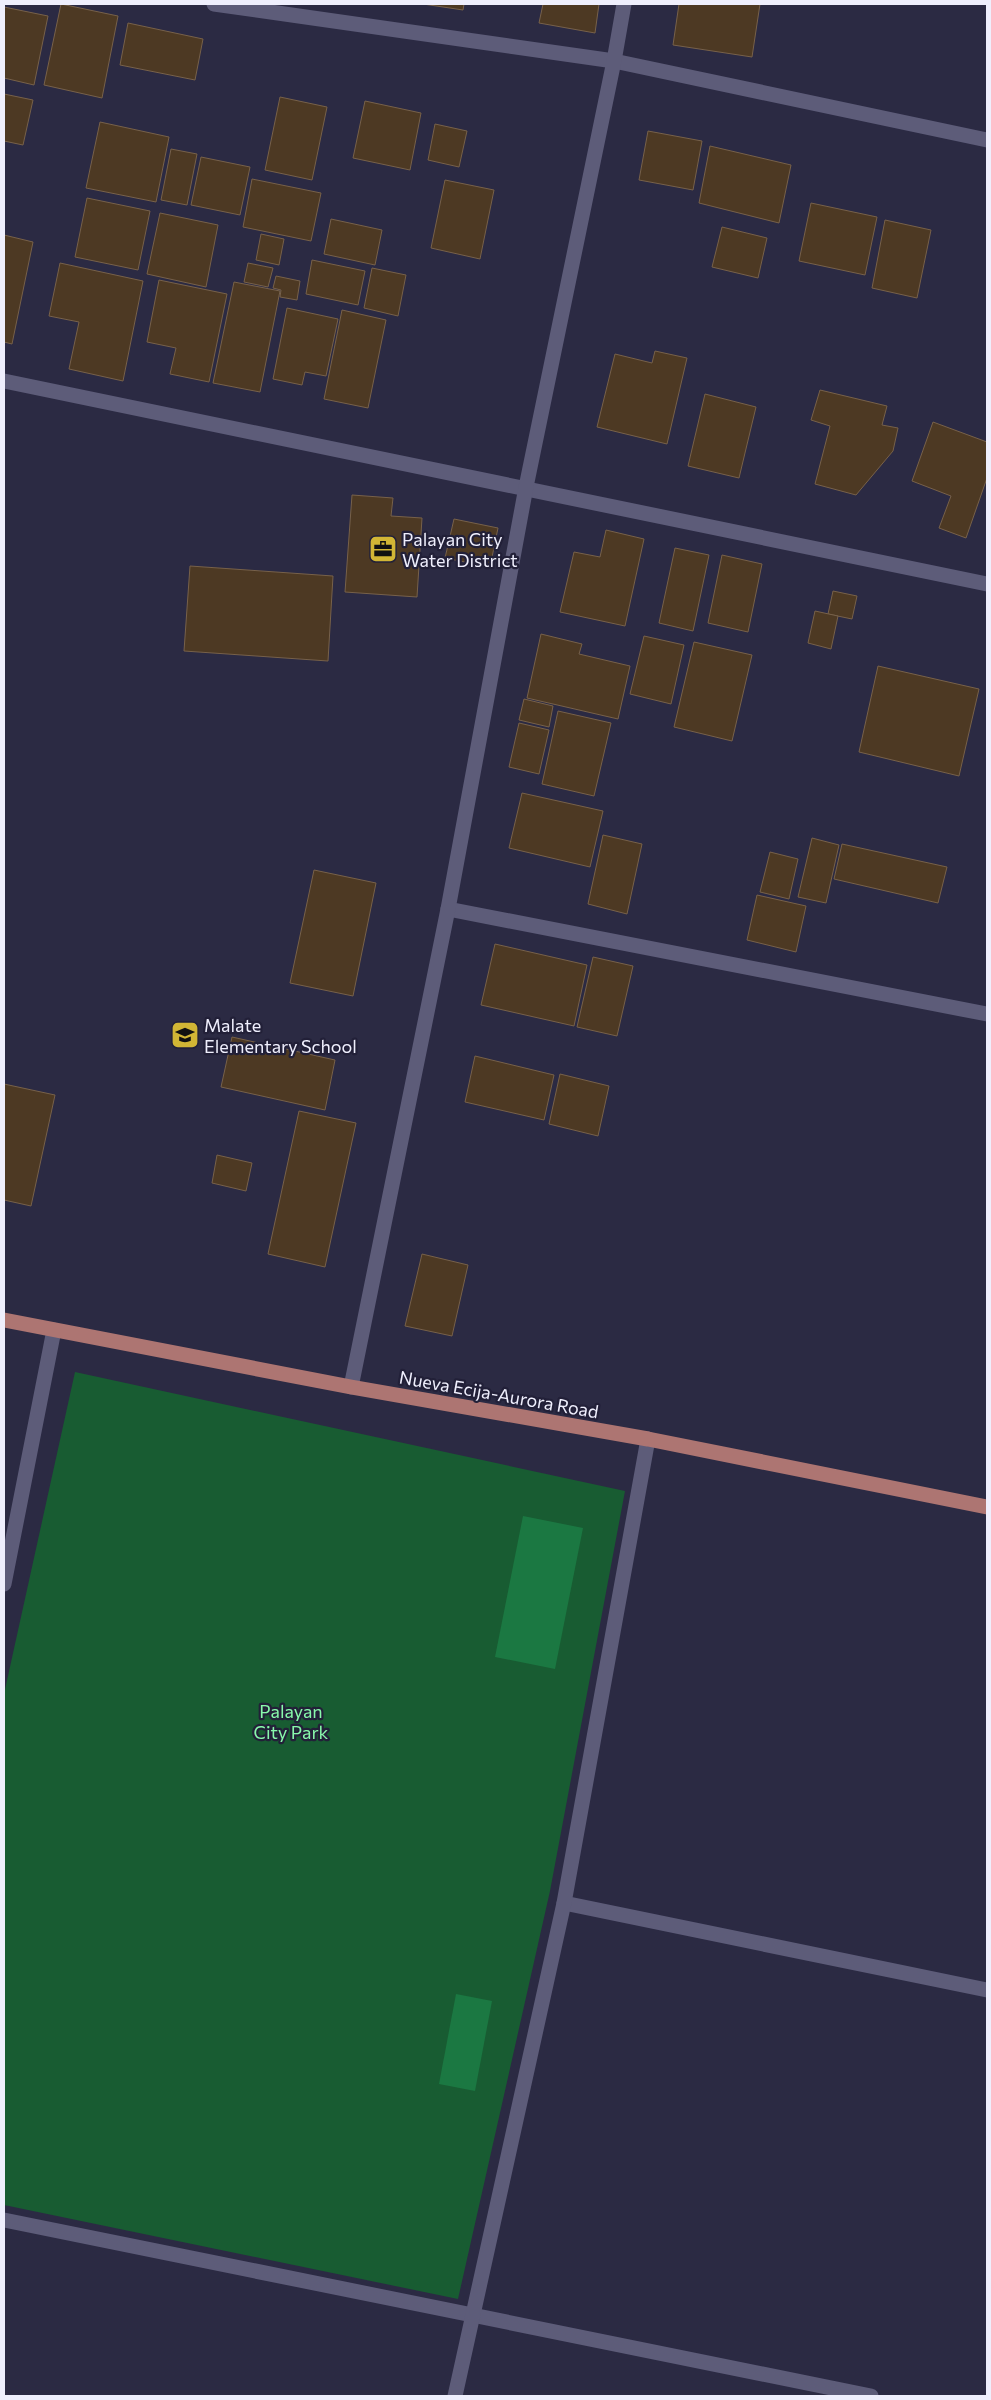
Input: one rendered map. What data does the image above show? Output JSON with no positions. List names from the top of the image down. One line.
{"streets":{"main road":["Nueva Ecija-Aurora Road"]},"parks":["Palayan City Park"],"places":{"office":["Palayan City Water District"],"school or university":["Malate Elementary School"]}}
